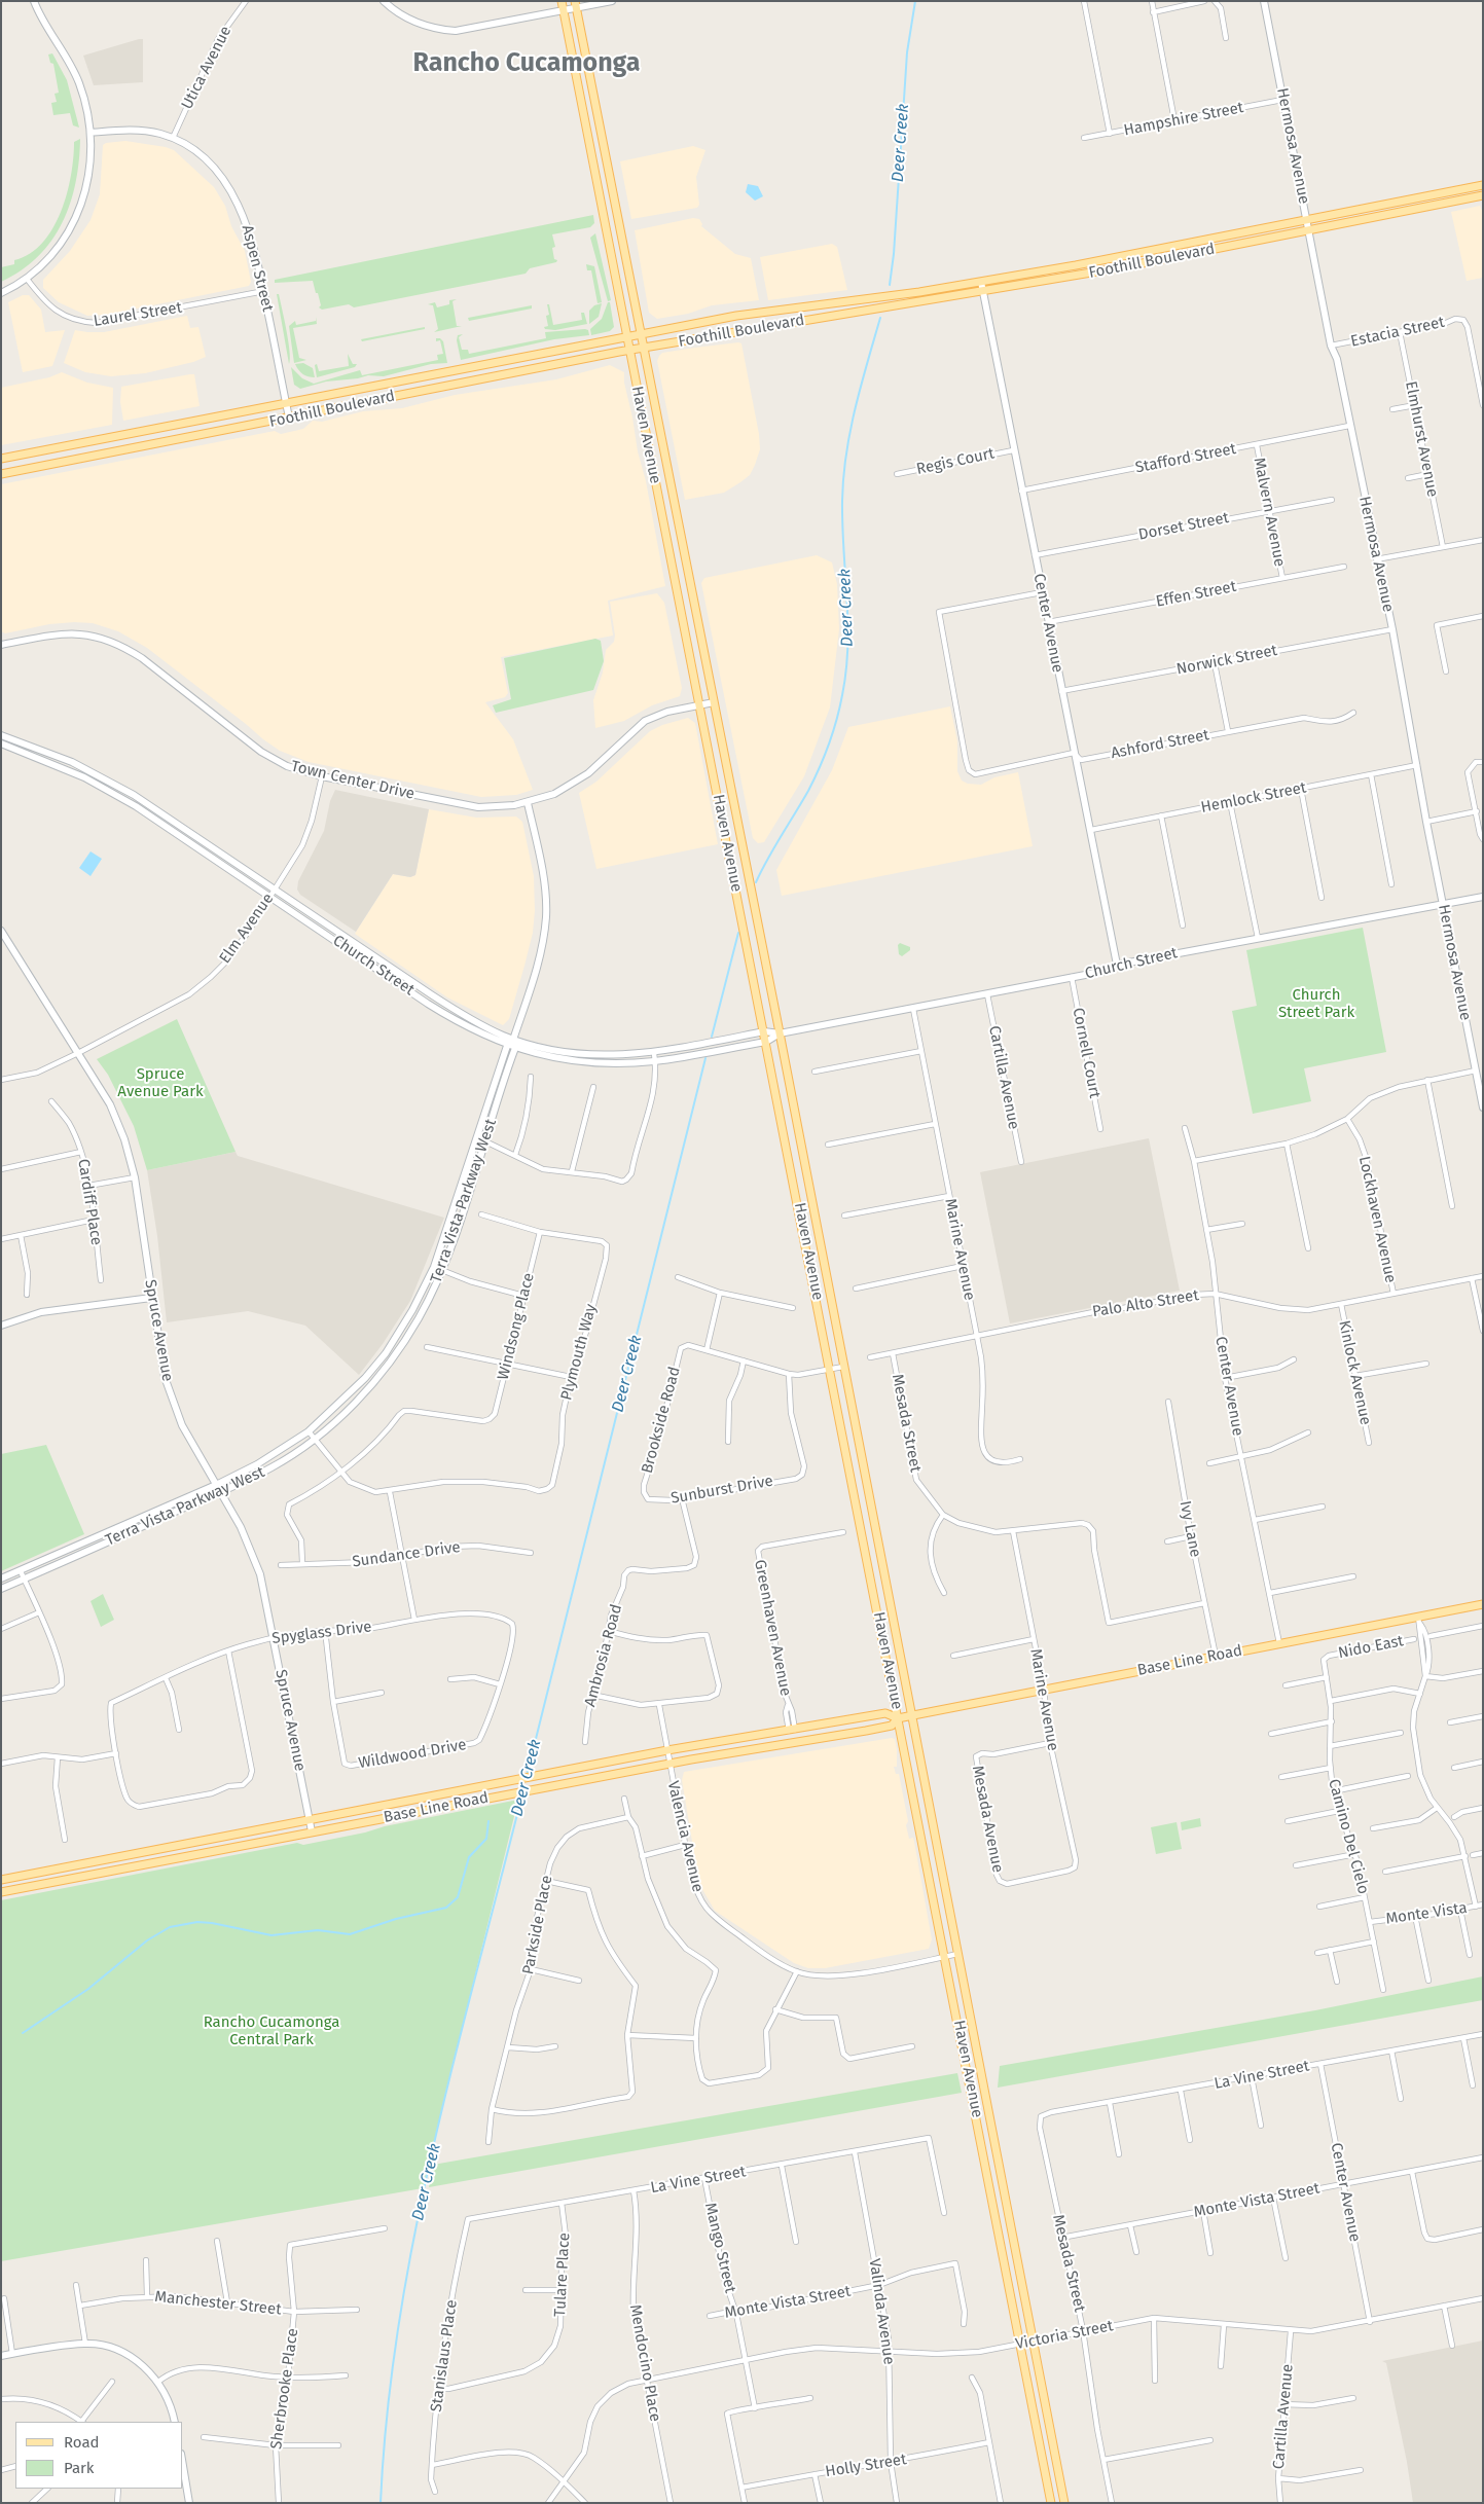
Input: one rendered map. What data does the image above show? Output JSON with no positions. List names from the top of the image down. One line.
{"streets":{"main road":["Foothill Boulevard","Haven Avenue","Base Line Road"],"street":["Utica Avenue","Hampshire Street","Hermosa Avenue","Aspen Street","Laurel Street","Estacia Street","Elmhurst Avenue","Stafford Street","Regis Court","Malvern Avenue","Dorset Street","Effen Street","Center Avenue","Norwick Street","Ashford Street","Town Center Drive","Hemlock Street","Elm Avenue","Church Street","Cornell Court","Cartilla Avenue","Terra Vista Parkway West","Cardiff Place","Lockhaven Avenue","Marine Avenue","Palo Alto Street","Windsong Place","Spruce Avenue","Plymouth Way","Kinlock Avenue","Brookside Road","Mesada Street","Sunburst Drive","Ivy Lane","Sundance Drive","Greenhaven Avenue","Spyglass Drive","Nido East","Ambrosia Road","Wildwood Drive","Mesada Avenue","Valencia Avenue","Camino Del Cielo","Monte Vista","Parkside Place","La Vine Street","Monte Vista Street","Mango Street","Tulare Place","Manchester Street","Valinda Avenue","Victoria Street","Stanislaus Place","Mendocino Place","Sherbrooke Place","Holly Street"]},"crossings":[["Utica Avenue","Aspen Street"],["Hampshire Street","Hermosa Avenue"],["Hermosa Avenue","Foothill Boulevard"],["Hermosa Avenue","Estacia Street"],["Hermosa Avenue","Stafford Street"],["Hermosa Avenue","Norwick Street"],["Hermosa Avenue","Hemlock Street"],["Hermosa Avenue","Church Street"],["Foothill Boulevard","Aspen Street"],["Foothill Boulevard","Haven Avenue"],["Foothill Boulevard","Center Avenue"],["Aspen Street","Laurel Street"],["Estacia Street","Elmhurst Avenue"],["Haven Avenue","Town Center Drive"],["Haven Avenue","Church Street"],["Haven Avenue","Base Line Road"],["Haven Avenue","Valencia Avenue"],["Haven Avenue","Victoria Street"],["Stafford Street","Malvern Avenue"],["Stafford Street","Center Avenue"],["Regis Court","Center Avenue"],["Malvern Avenue","Dorset Street"],["Malvern Avenue","Effen Street"],["Dorset Street","Center Avenue"],["Effen Street","Center Avenue"],["Center Avenue","Norwick Street"],["Center Avenue","Ashford Street"],["Center Avenue","Hemlock Street"],["Center Avenue","Church Street"],["Center Avenue","Palo Alto Street"],["Center Avenue","Base Line Road"],["Center Avenue","La Vine Street"],["Center Avenue","Monte Vista Street"],["Center Avenue","Victoria Street"],["Town Center Drive","Elm Avenue"],["Elm Avenue","Church Street"],["Elm Avenue","Spruce Avenue"],["Church Street","Cornell Court"],["Church Street","Cartilla Avenue"],["Church Street","Terra Vista Parkway West"],["Church Street","Marine Avenue"],["Cartilla Avenue","Victoria Street"],["Terra Vista Parkway West","Spruce Avenue"],["Lockhaven Avenue","Palo Alto Street"],["Marine Avenue","Palo Alto Street"],["Marine Avenue","Base Line Road"],["Marine Avenue","Mesada Avenue"],["Palo Alto Street","Kinlock Avenue"],["Palo Alto Street","Mesada Street"],["Windsong Place","Plymouth Way"],["Spruce Avenue","Spyglass Drive"],["Spruce Avenue","Base Line Road"],["Brookside Road","Sunburst Drive"],["Mesada Street","La Vine Street"],["Mesada Street","Monte Vista Street"],["Mesada Street","Victoria Street"],["Sunburst Drive","Ambrosia Road"],["Ivy Lane","Base Line Road"],["Greenhaven Avenue","Base Line Road"],["Spyglass Drive","Wildwood Drive"],["Nido East","Camino Del Cielo"],["Base Line Road","Valencia Avenue"],["Camino Del Cielo","Monte Vista"],["La Vine Street","Mango Street"],["La Vine Street","Tulare Place"],["La Vine Street","Valinda Avenue"],["La Vine Street","Stanislaus Place"],["La Vine Street","Mendocino Place"],["Monte Vista Street","Mango Street"],["Monte Vista Street","Valinda Avenue"],["Mango Street","Victoria Street"],["Tulare Place","Stanislaus Place"],["Manchester Street","Sherbrooke Place"],["Valinda Avenue","Victoria Street"],["Valinda Avenue","Holly Street"],["Victoria Street","Mendocino Place"]],"districts":["Rancho Cucamonga"],"water":["Deer Creek"],"parks":["Church Street Park","Spruce Avenue Park","Rancho Cucamonga Central Park"],"legend":["Road","Park"]}
